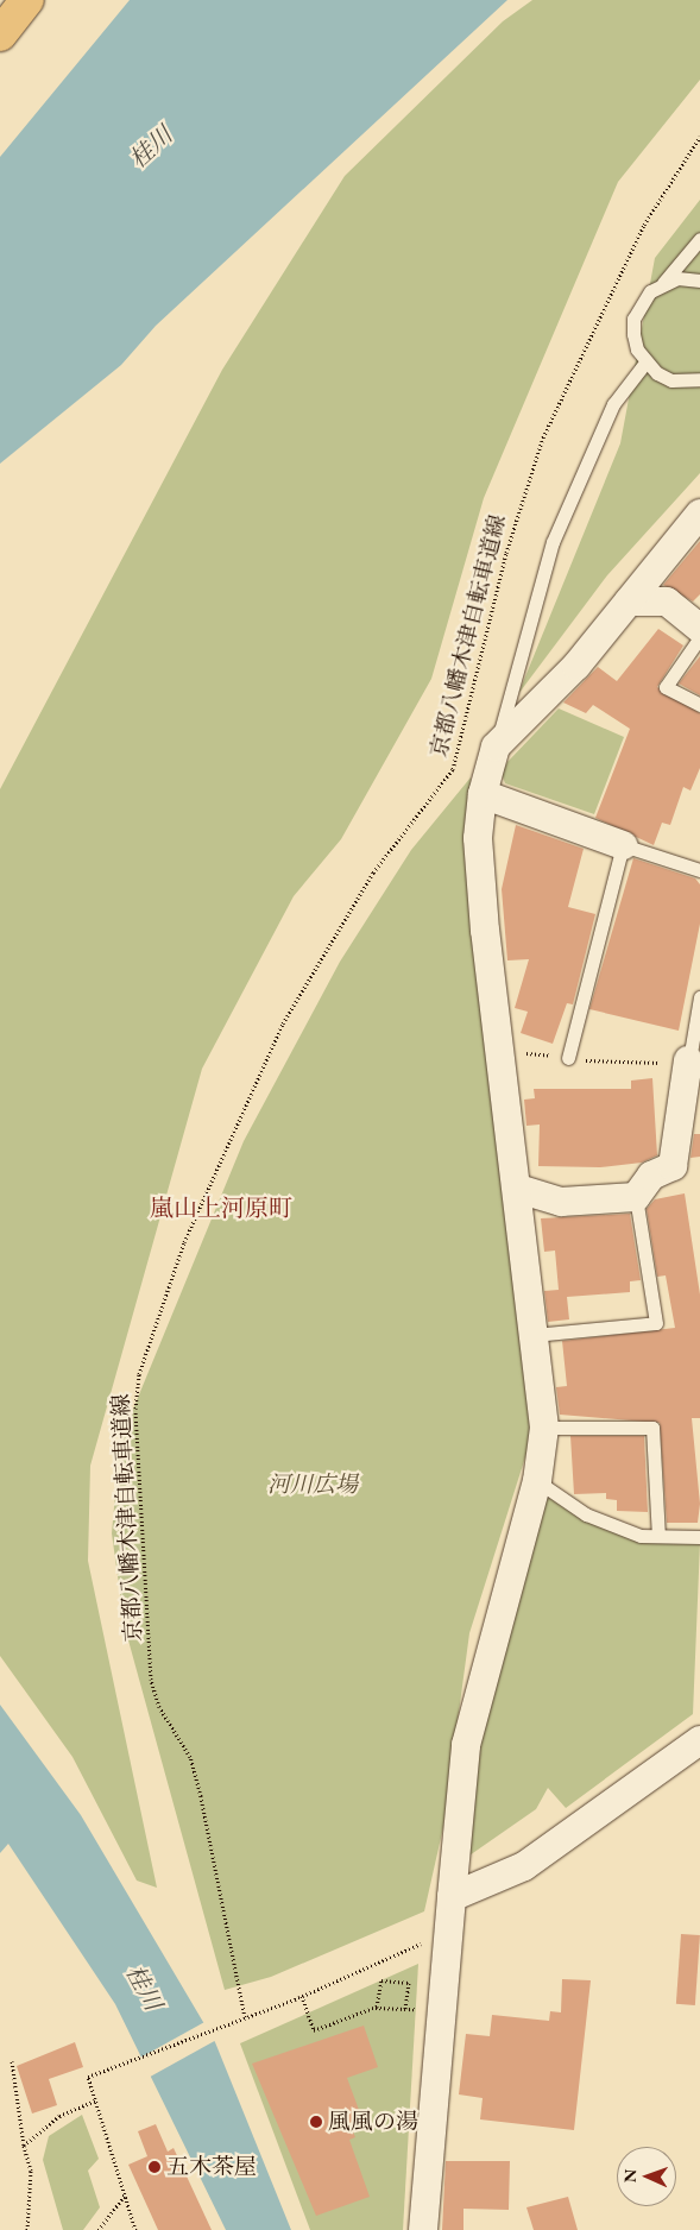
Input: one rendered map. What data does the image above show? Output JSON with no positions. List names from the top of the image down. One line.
{"streets":{"path":["京都八幡木津自転車道線"]},"districts":["嵐山上河原町"],"water":["桂川"],"parks":["河川広場"],"places":["風風の湯","五木茶屋"],"north":"left"}
